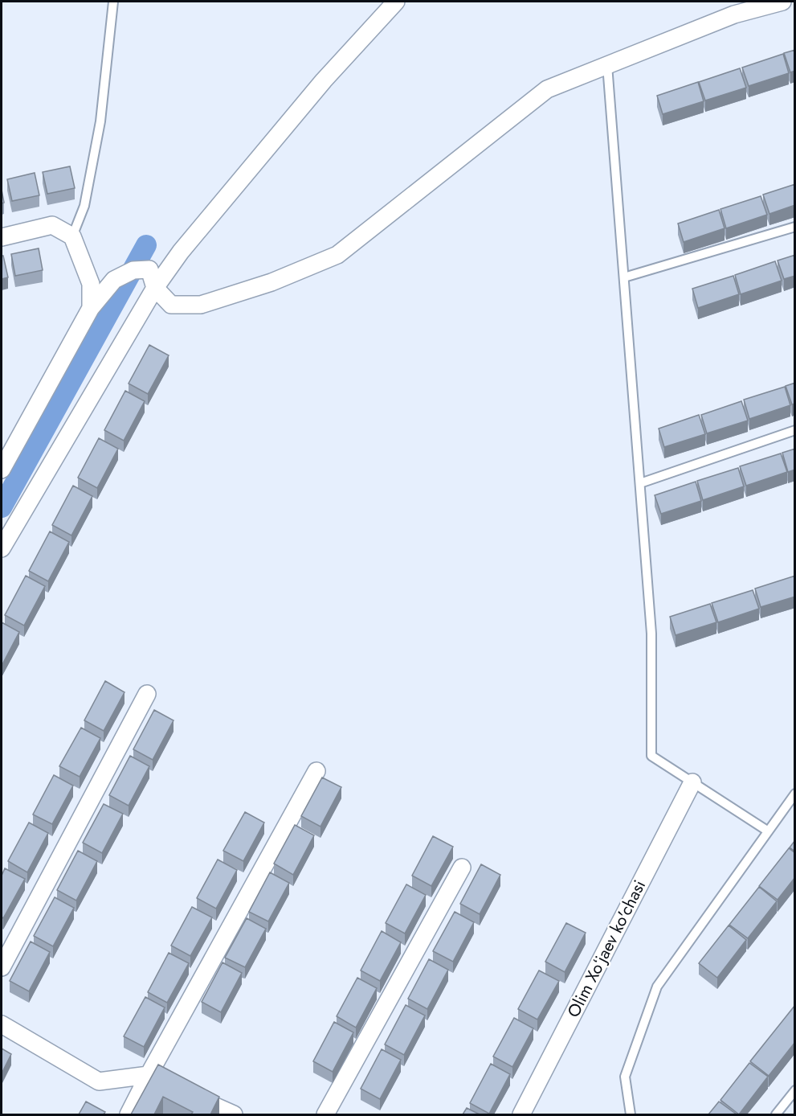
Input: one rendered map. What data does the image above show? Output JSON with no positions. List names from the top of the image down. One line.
{"streets":{"street":["Olim Xoʻjaev ko'chasi"]}}
